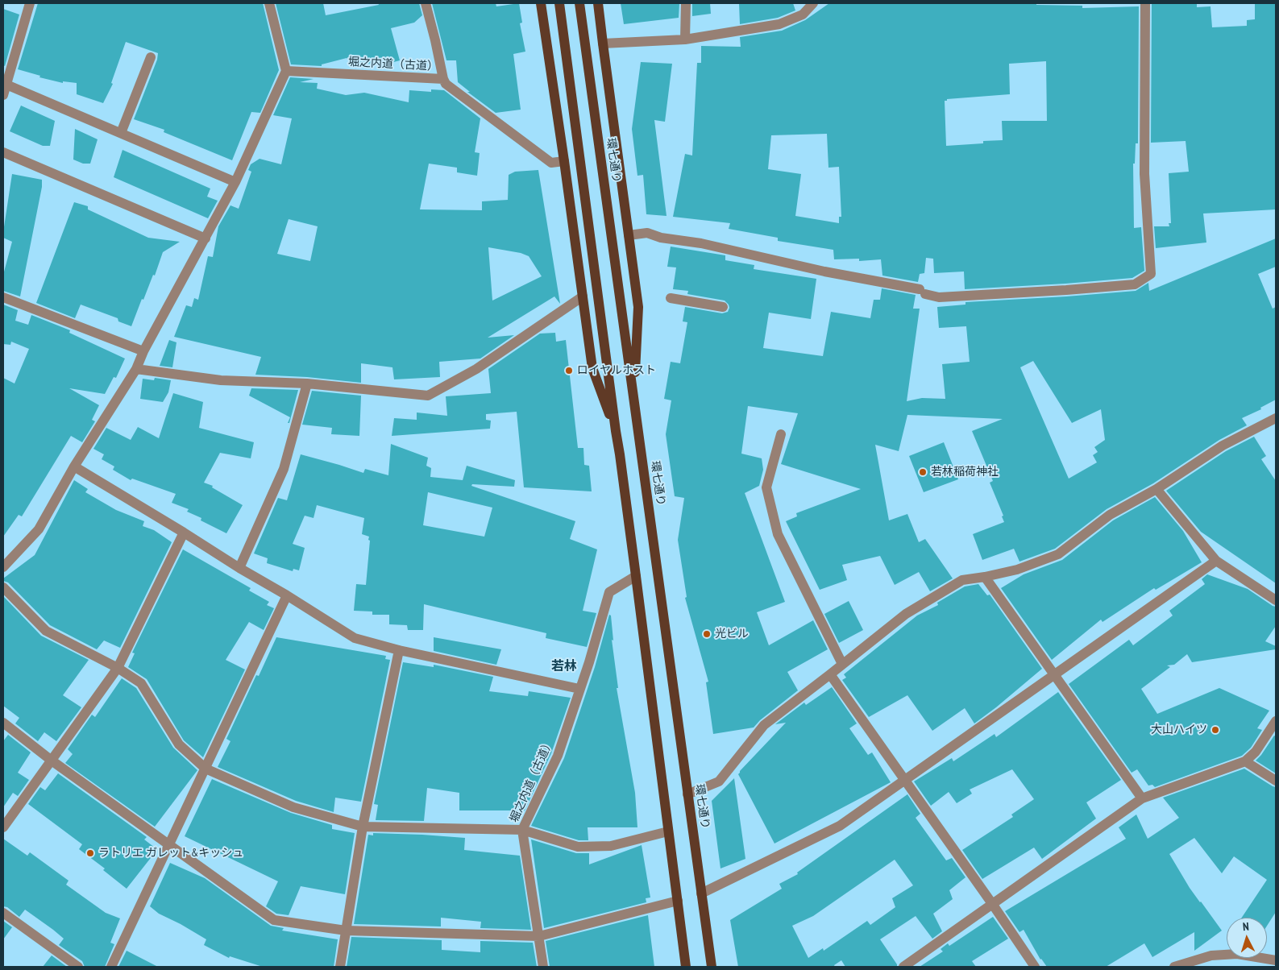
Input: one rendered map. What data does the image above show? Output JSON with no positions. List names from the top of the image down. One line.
{"streets":{"main road":["環七通り"],"street":["堀之内道（古道）"]},"districts":["若林"],"places":["ロイヤルホスト","若林稲荷神社","光ビル","大山ハイツ","ラトリエ ガレット&キッシュ"],"north":"top"}
